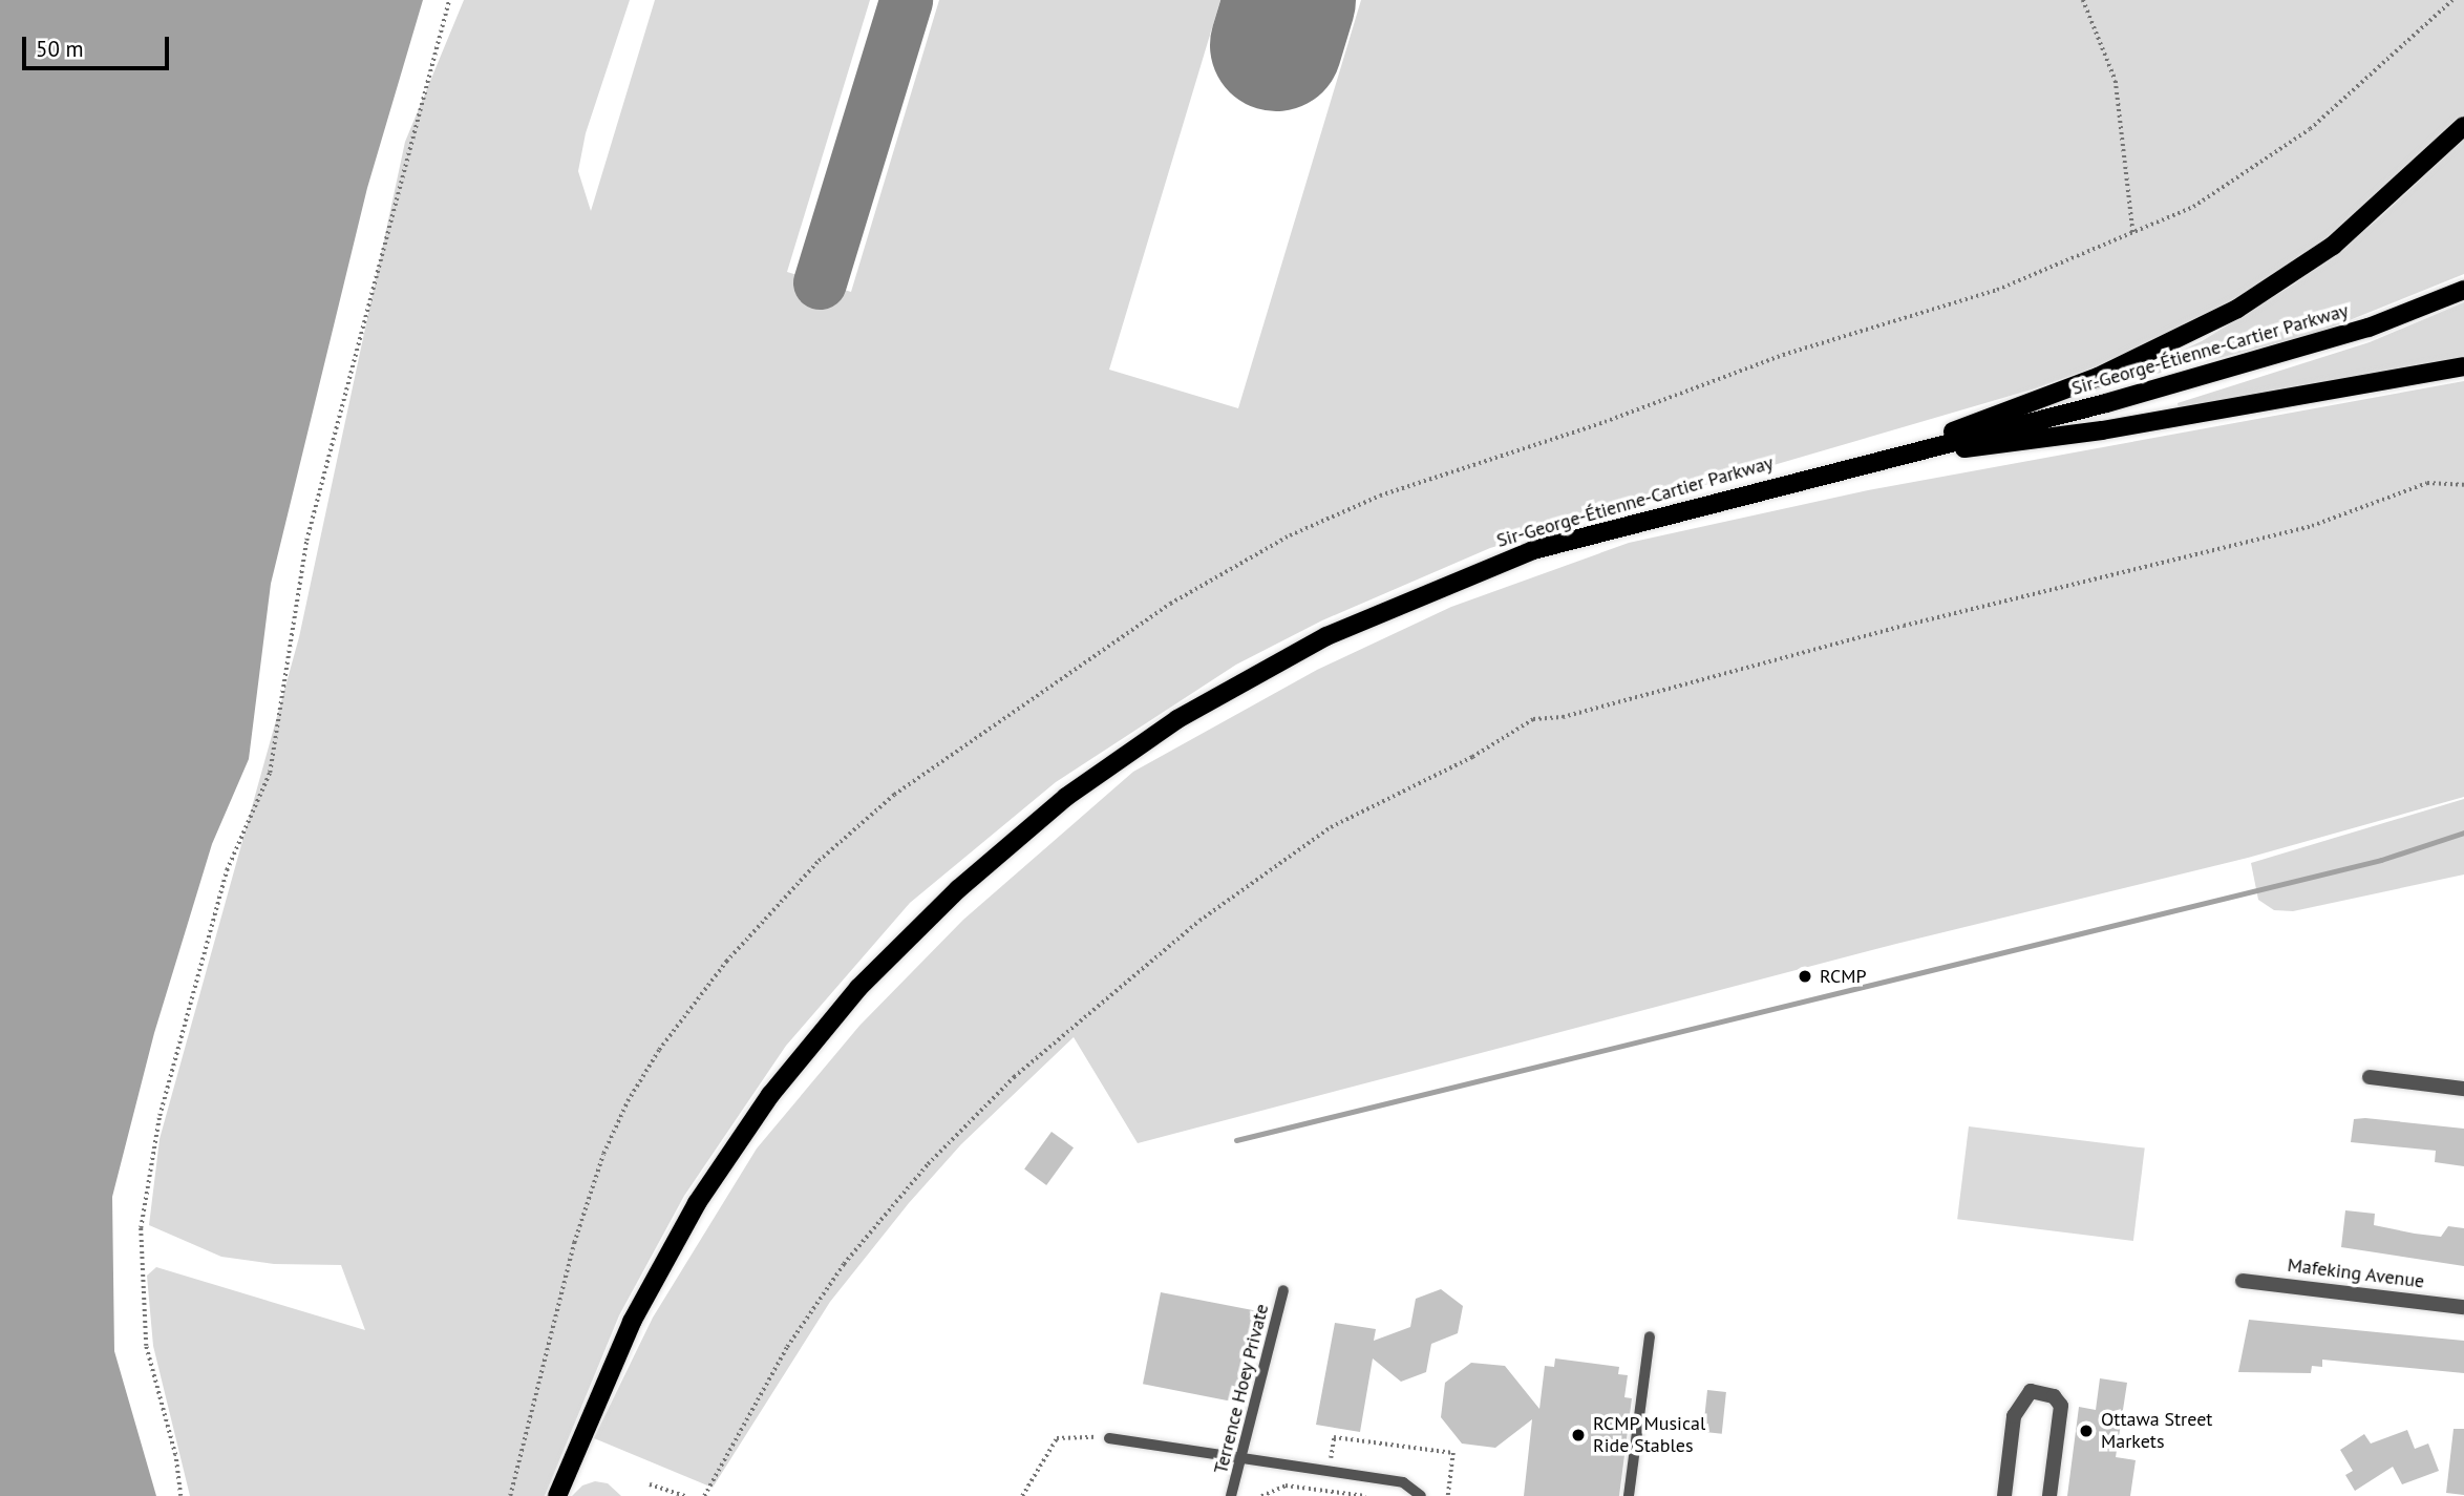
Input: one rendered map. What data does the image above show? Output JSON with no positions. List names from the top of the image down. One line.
{"streets":{"main road":["Sir-George-Étienne-Cartier Parkway"],"street":["Mafeking Avenue"],"lane":["Terrence Hoey Private"]},"places":["RCMP","Ottawa Street Markets","RCMP Musical Ride Stables"],"scale_bar":"50 m"}
